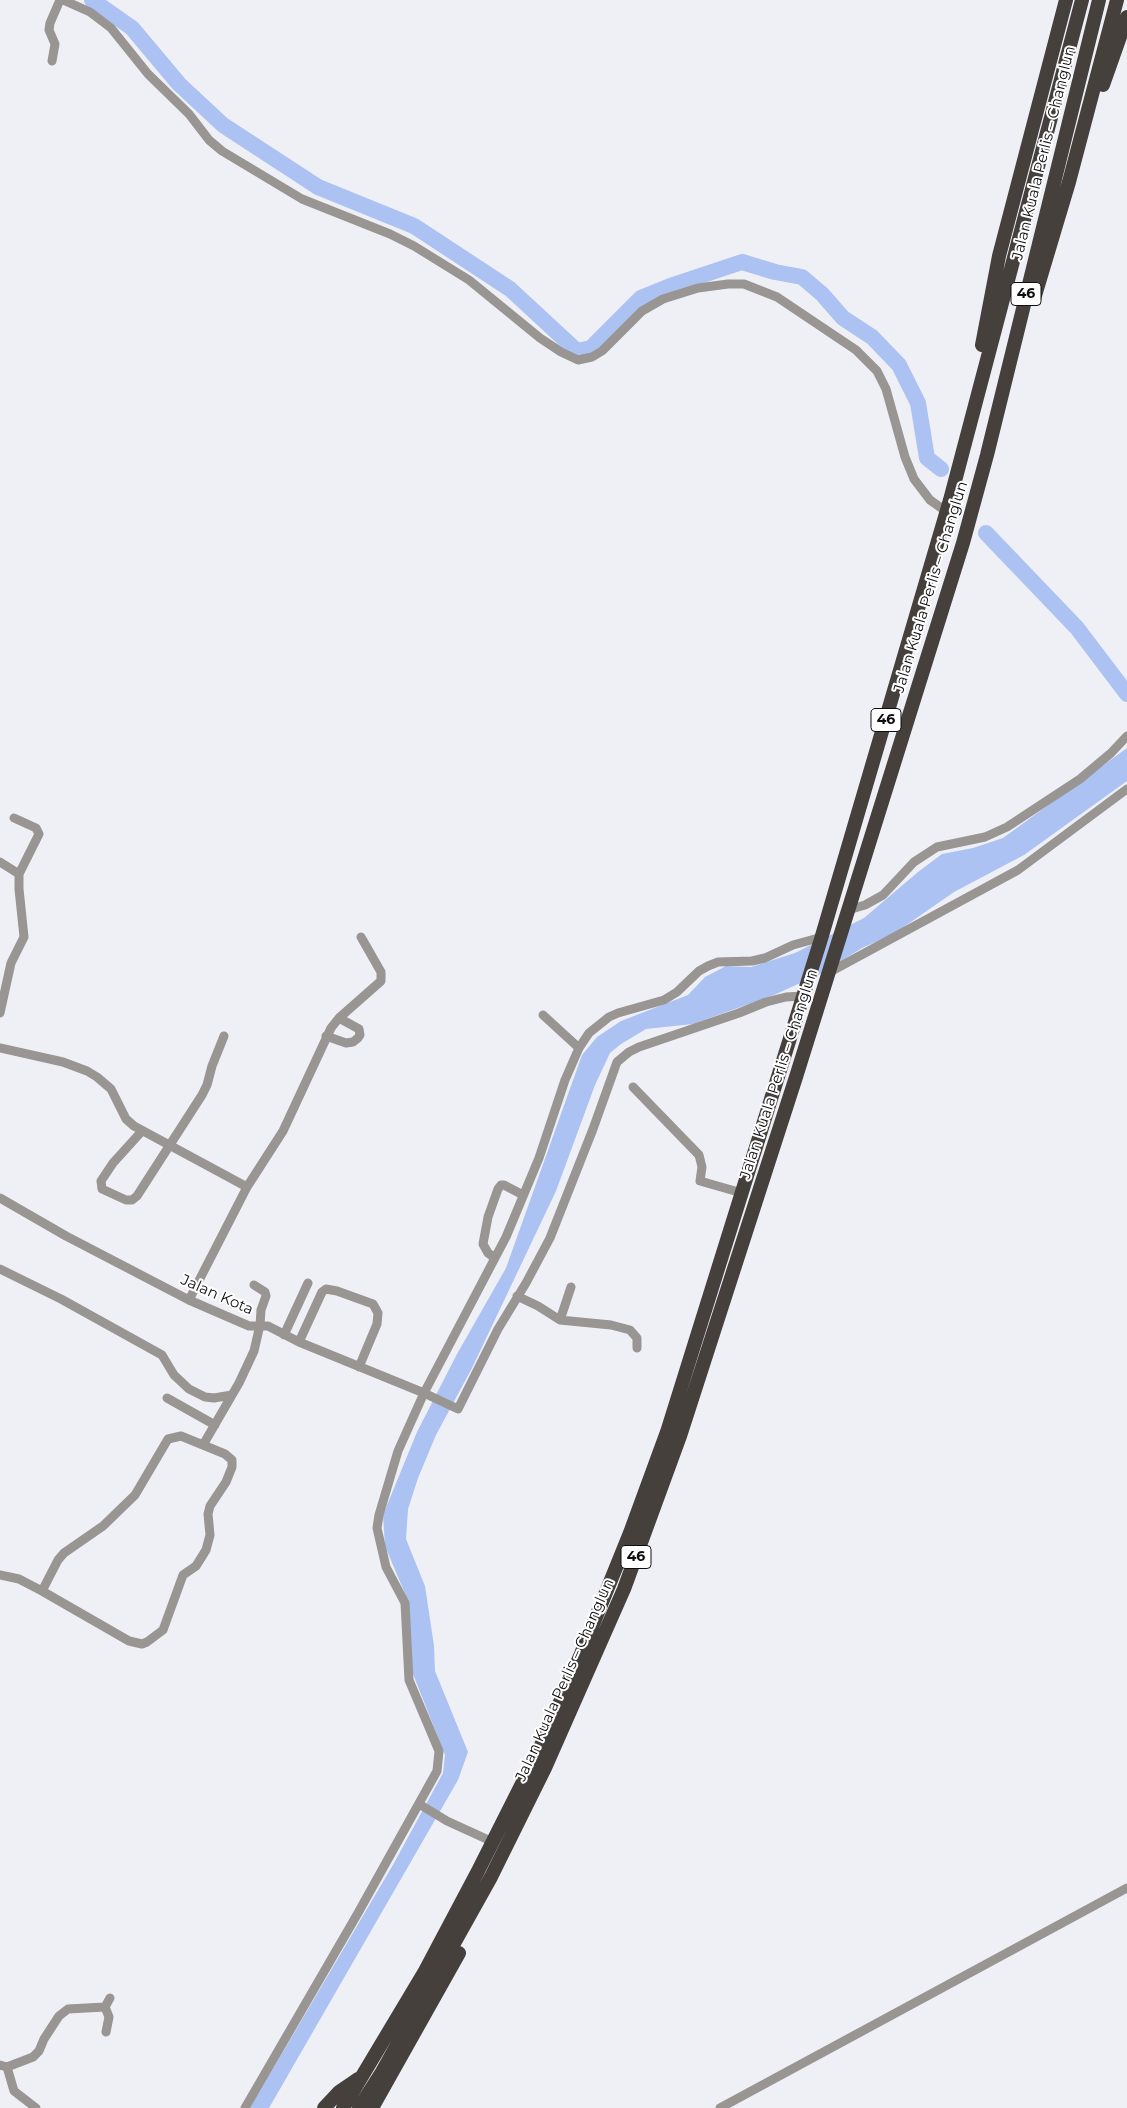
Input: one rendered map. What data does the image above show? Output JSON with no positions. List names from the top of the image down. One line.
{"streets":{"highway":["Jalan Kuala Perlis – Changlun","46"],"street":["Jalan Kota"]}}
